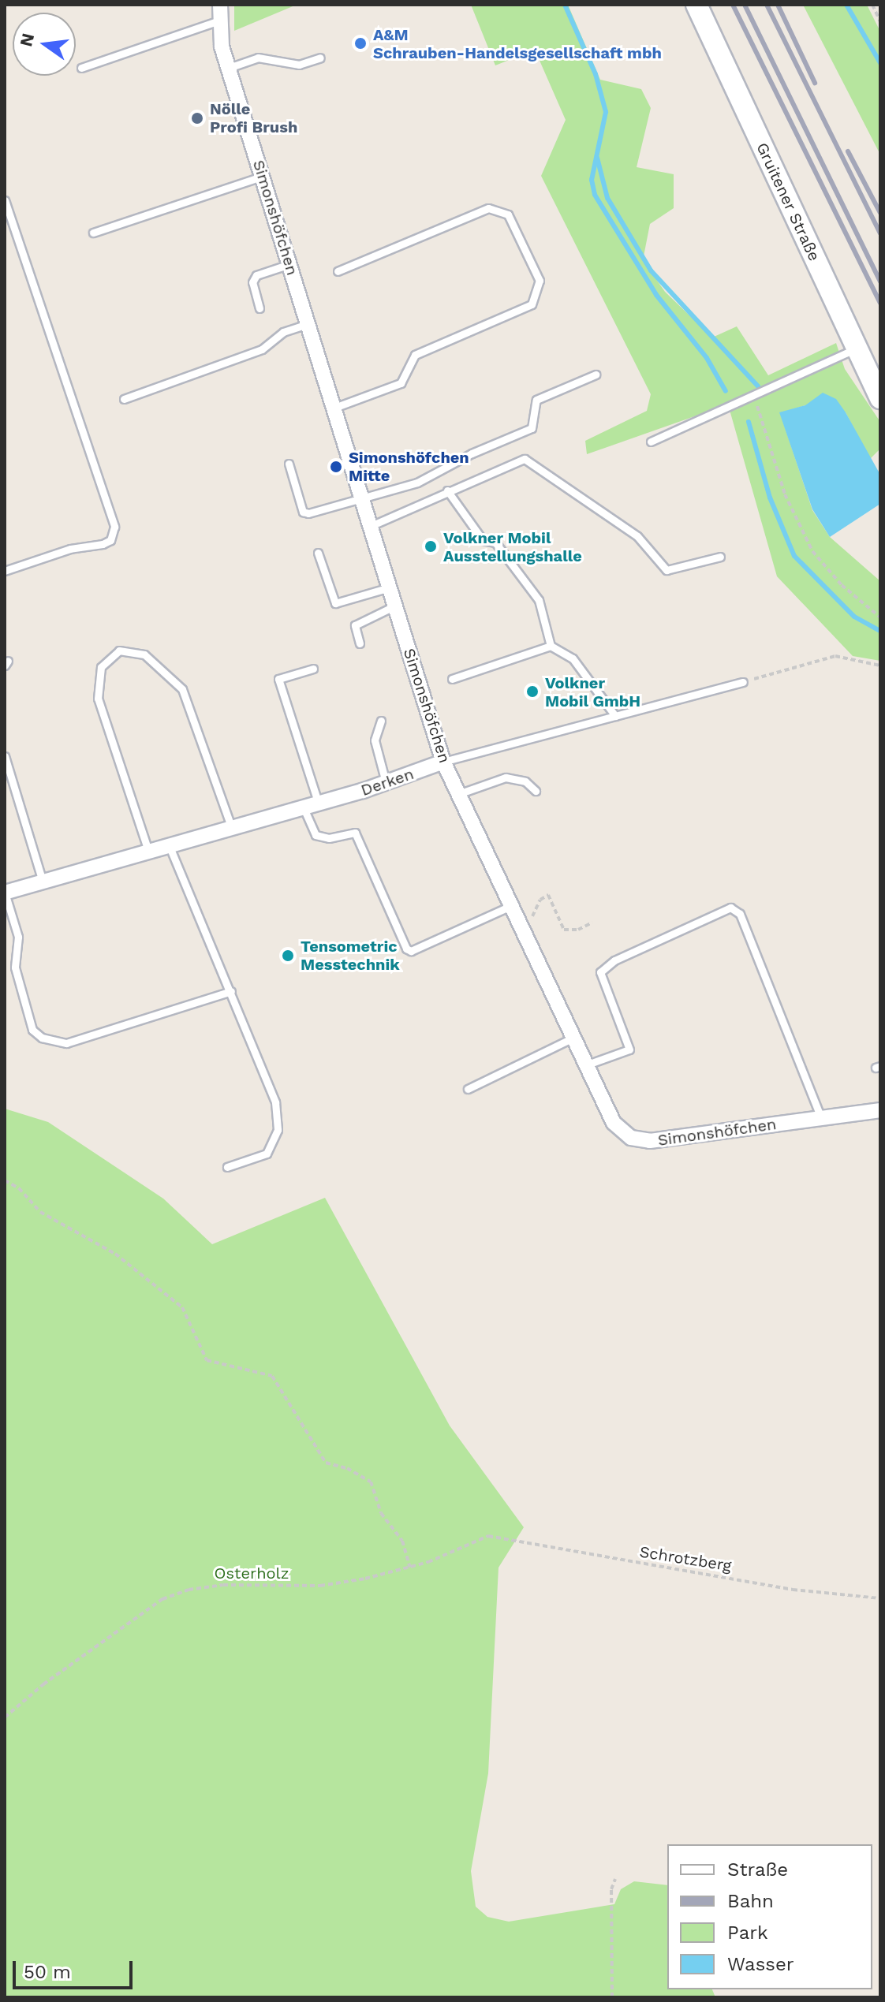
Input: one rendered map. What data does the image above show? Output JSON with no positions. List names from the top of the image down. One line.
{"streets":{"street":["Gruitener Straße","Simonshöfchen","Derken"],"path":["Schrotzberg"]},"crossings":[["Simonshöfchen","Derken"]],"parks":["Osterholz"],"places":["A&M Schrauben-Handelsgesellschaft mbh","Nölle Profi Brush","Simonshöfchen Mitte","Volkner Mobil Ausstellungshalle","Volkner Mobil GmbH","Tensometric Messtechnik"],"legend":["Straße","Bahn","Park","Wasser"],"scale_bar":"50 m","north":"left"}
